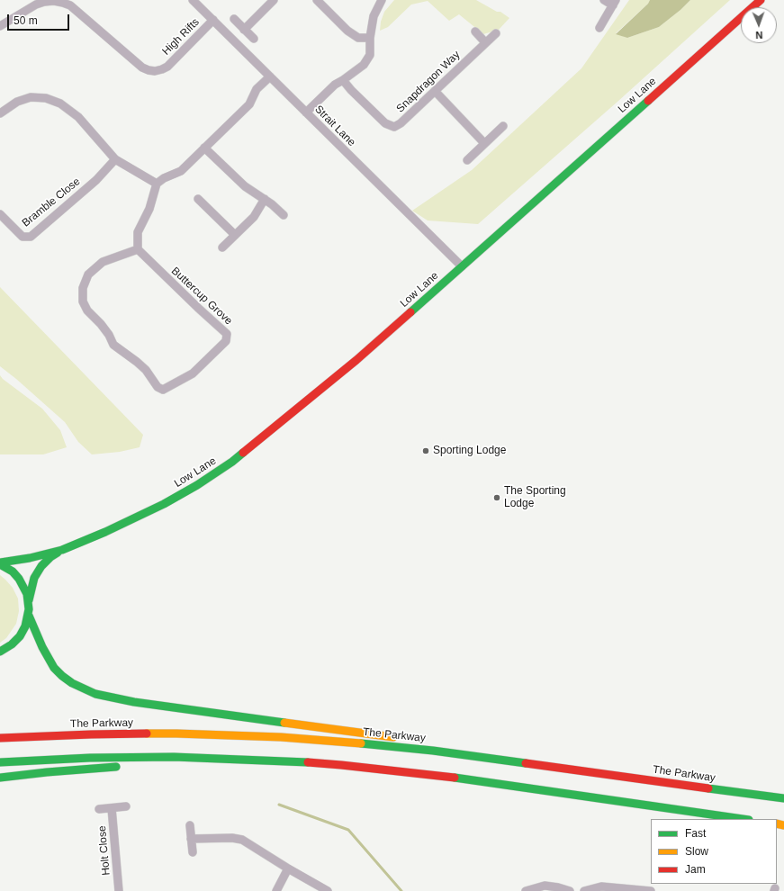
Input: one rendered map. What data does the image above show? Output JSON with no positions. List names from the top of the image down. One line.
{"streets":{"main road":["Low Lane","The Parkway"],"street":["High Rifts","Snapdragon Way","Strait Lane","Bramble Close","Buttercup Grove","Holt Close"]},"crossings":[["High Rifts","Strait Lane"],["Low Lane","Strait Lane"]],"places":["Sporting Lodge","The Sporting Lodge"],"legend":["Fast","Slow","Jam"],"scale_bar":"50 m","north":"bottom"}
